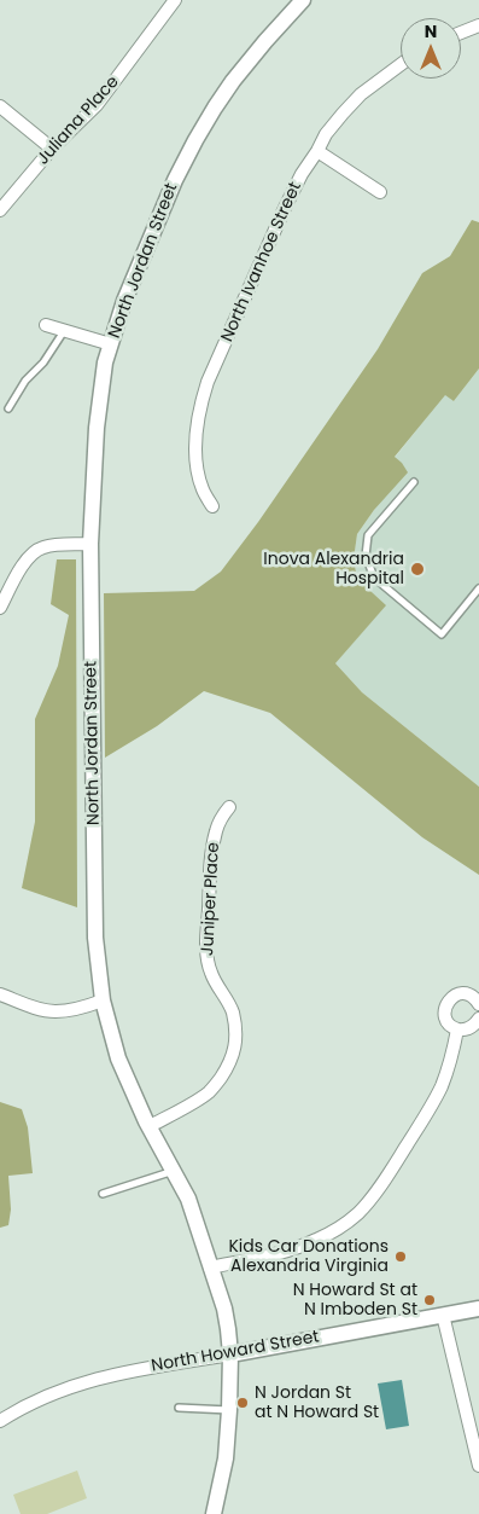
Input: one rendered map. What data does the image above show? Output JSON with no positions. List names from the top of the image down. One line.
{"streets":{"street":["Juliana Place","North Jordan Street","North Ivanhoe Street","Juniper Place","North Howard Street"]},"crossings":[["North Jordan Street","Juniper Place"],["North Jordan Street","North Howard Street"]],"places":["Inova Alexandria Hospital","Kids Car Donations Alexandria Virginia","N Howard St at N Imboden St","N Jordan St at N Howard St"],"north":"top"}
